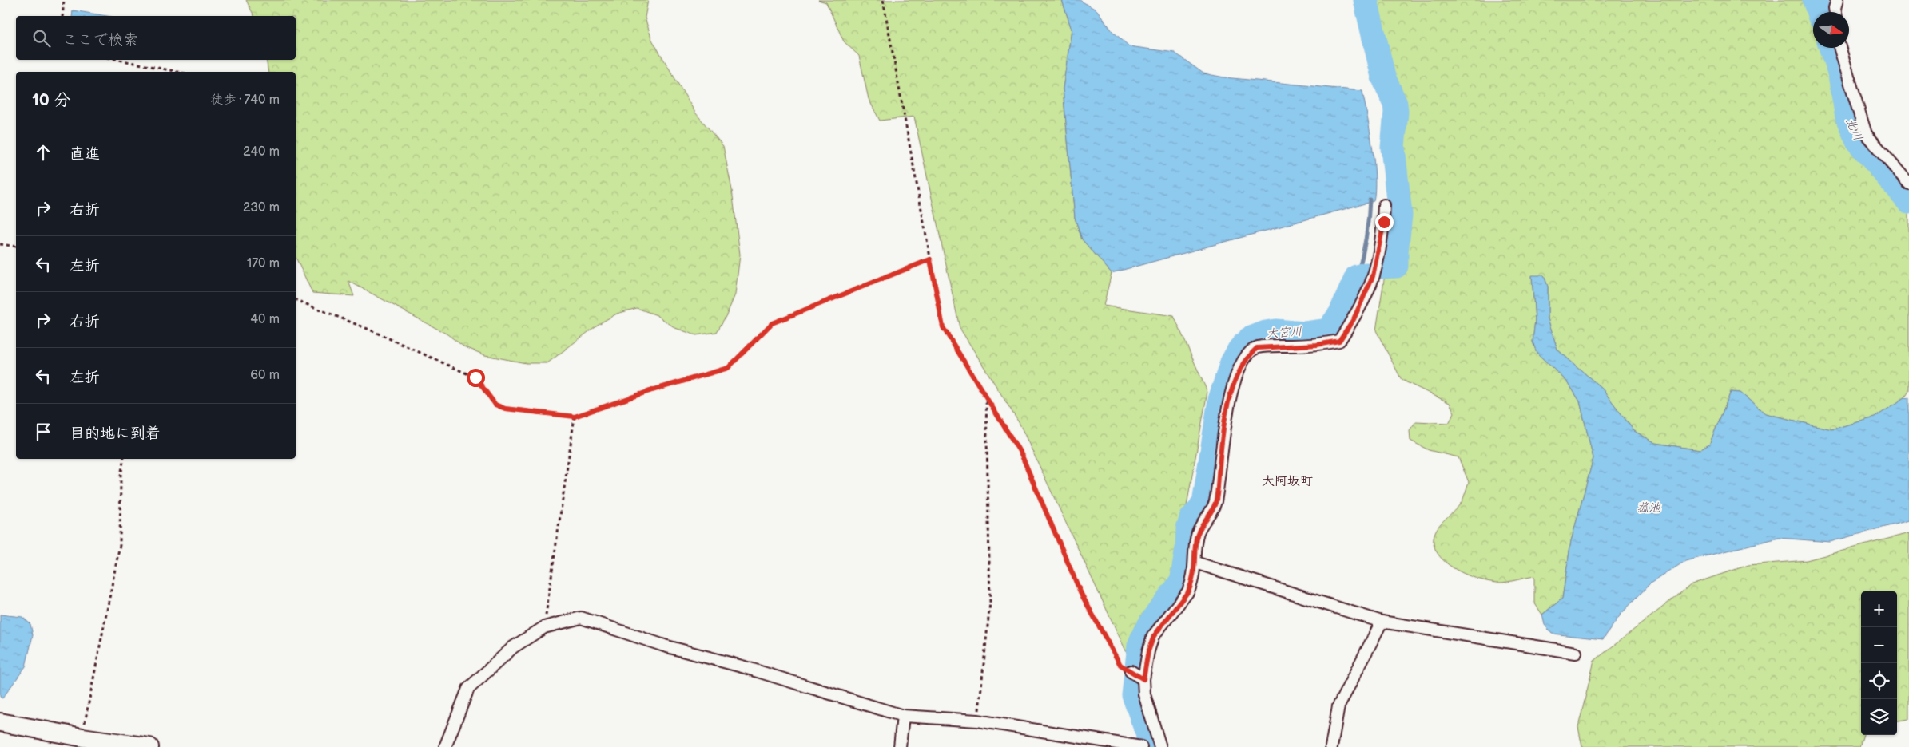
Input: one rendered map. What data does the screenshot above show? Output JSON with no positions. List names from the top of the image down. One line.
{"districts":["大阿坂町"],"water":["北川","大宮川","菰池"],"north":"right","page":{"search":"ここで検索","heading":["10 分","徒歩 · 740 m"],"list":[["直進","240 m"],["右折","230 m"],["左折","170 m"],["右折","40 m"],["左折","60 m"],"目的地に到着"],"map_buttons":["+","−"]}}
